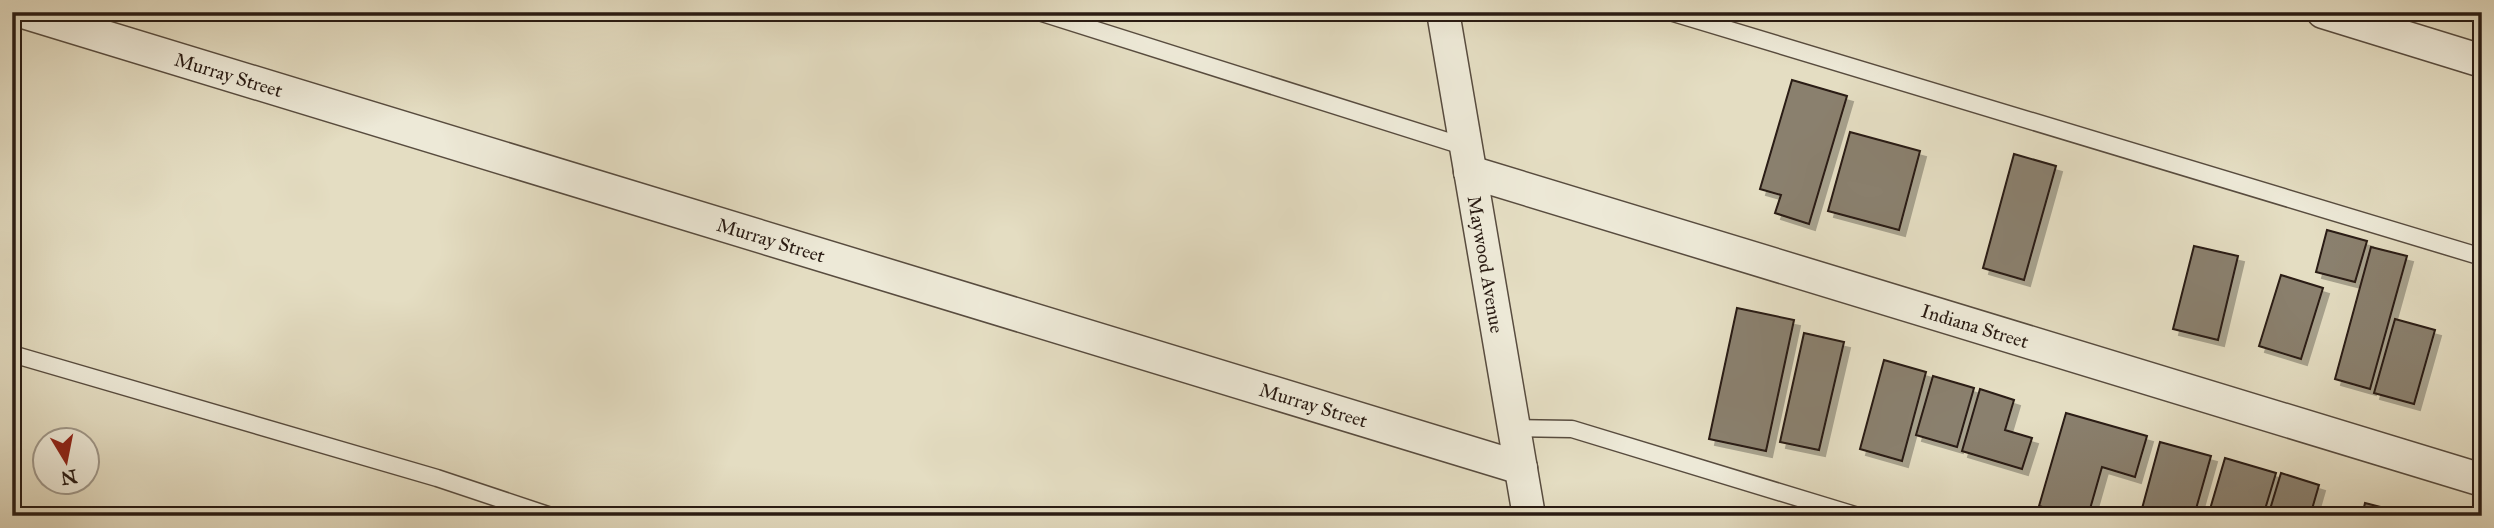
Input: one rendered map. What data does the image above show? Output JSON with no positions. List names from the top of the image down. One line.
{"streets":{"street":["Murray Street","Maywood Avenue","Indiana Street"]},"crossings":[["Murray Street","Maywood Avenue"],["Maywood Avenue","Indiana Street"]],"north":"bottom"}
